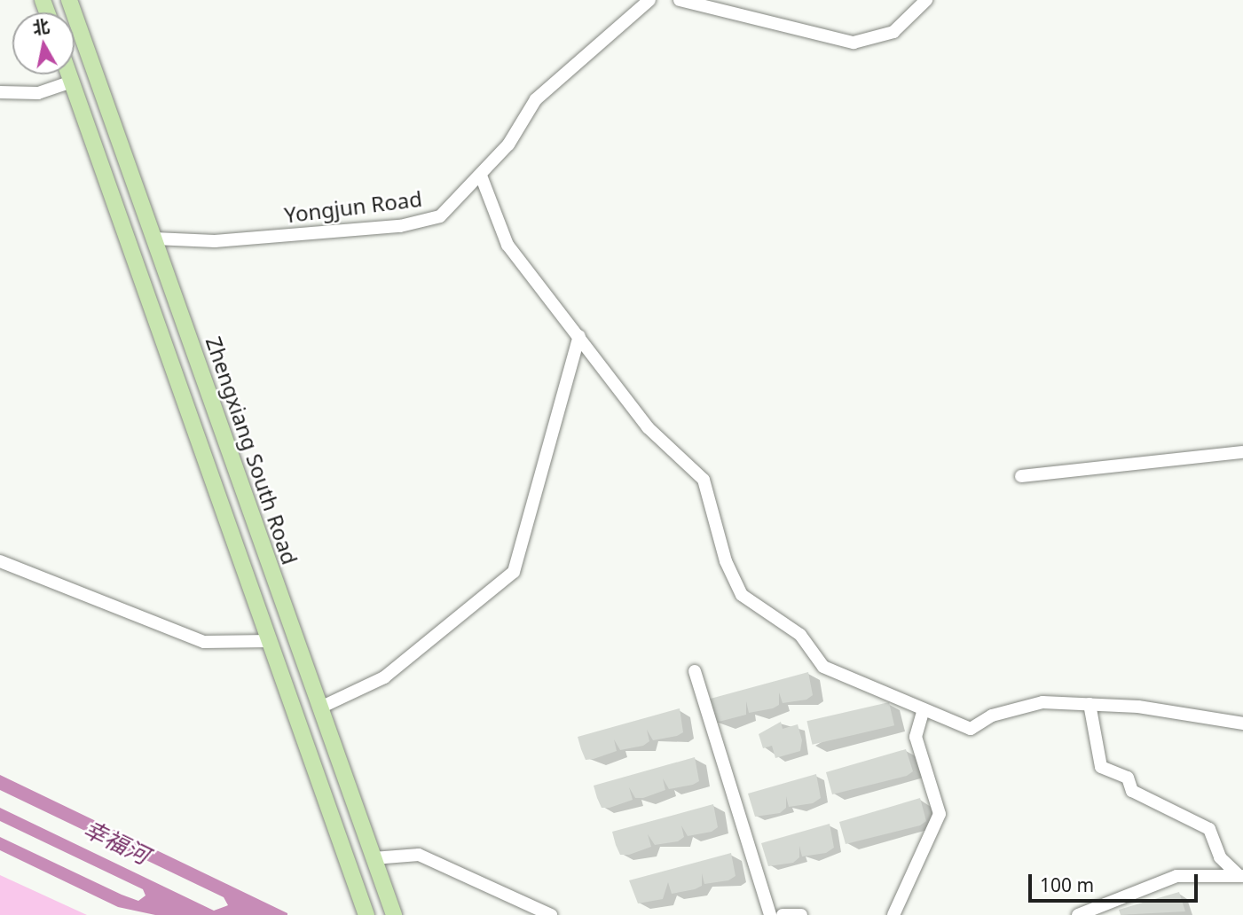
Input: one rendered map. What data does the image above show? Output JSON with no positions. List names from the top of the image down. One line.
{"streets":{"main road":["Zhengxiang South Road"],"street":["Yongjun Road"]},"crossings":[["Yongjun Road","Zhengxiang South Road"]],"water":["幸福河"],"scale_bar":"100 m","north":"top"}
